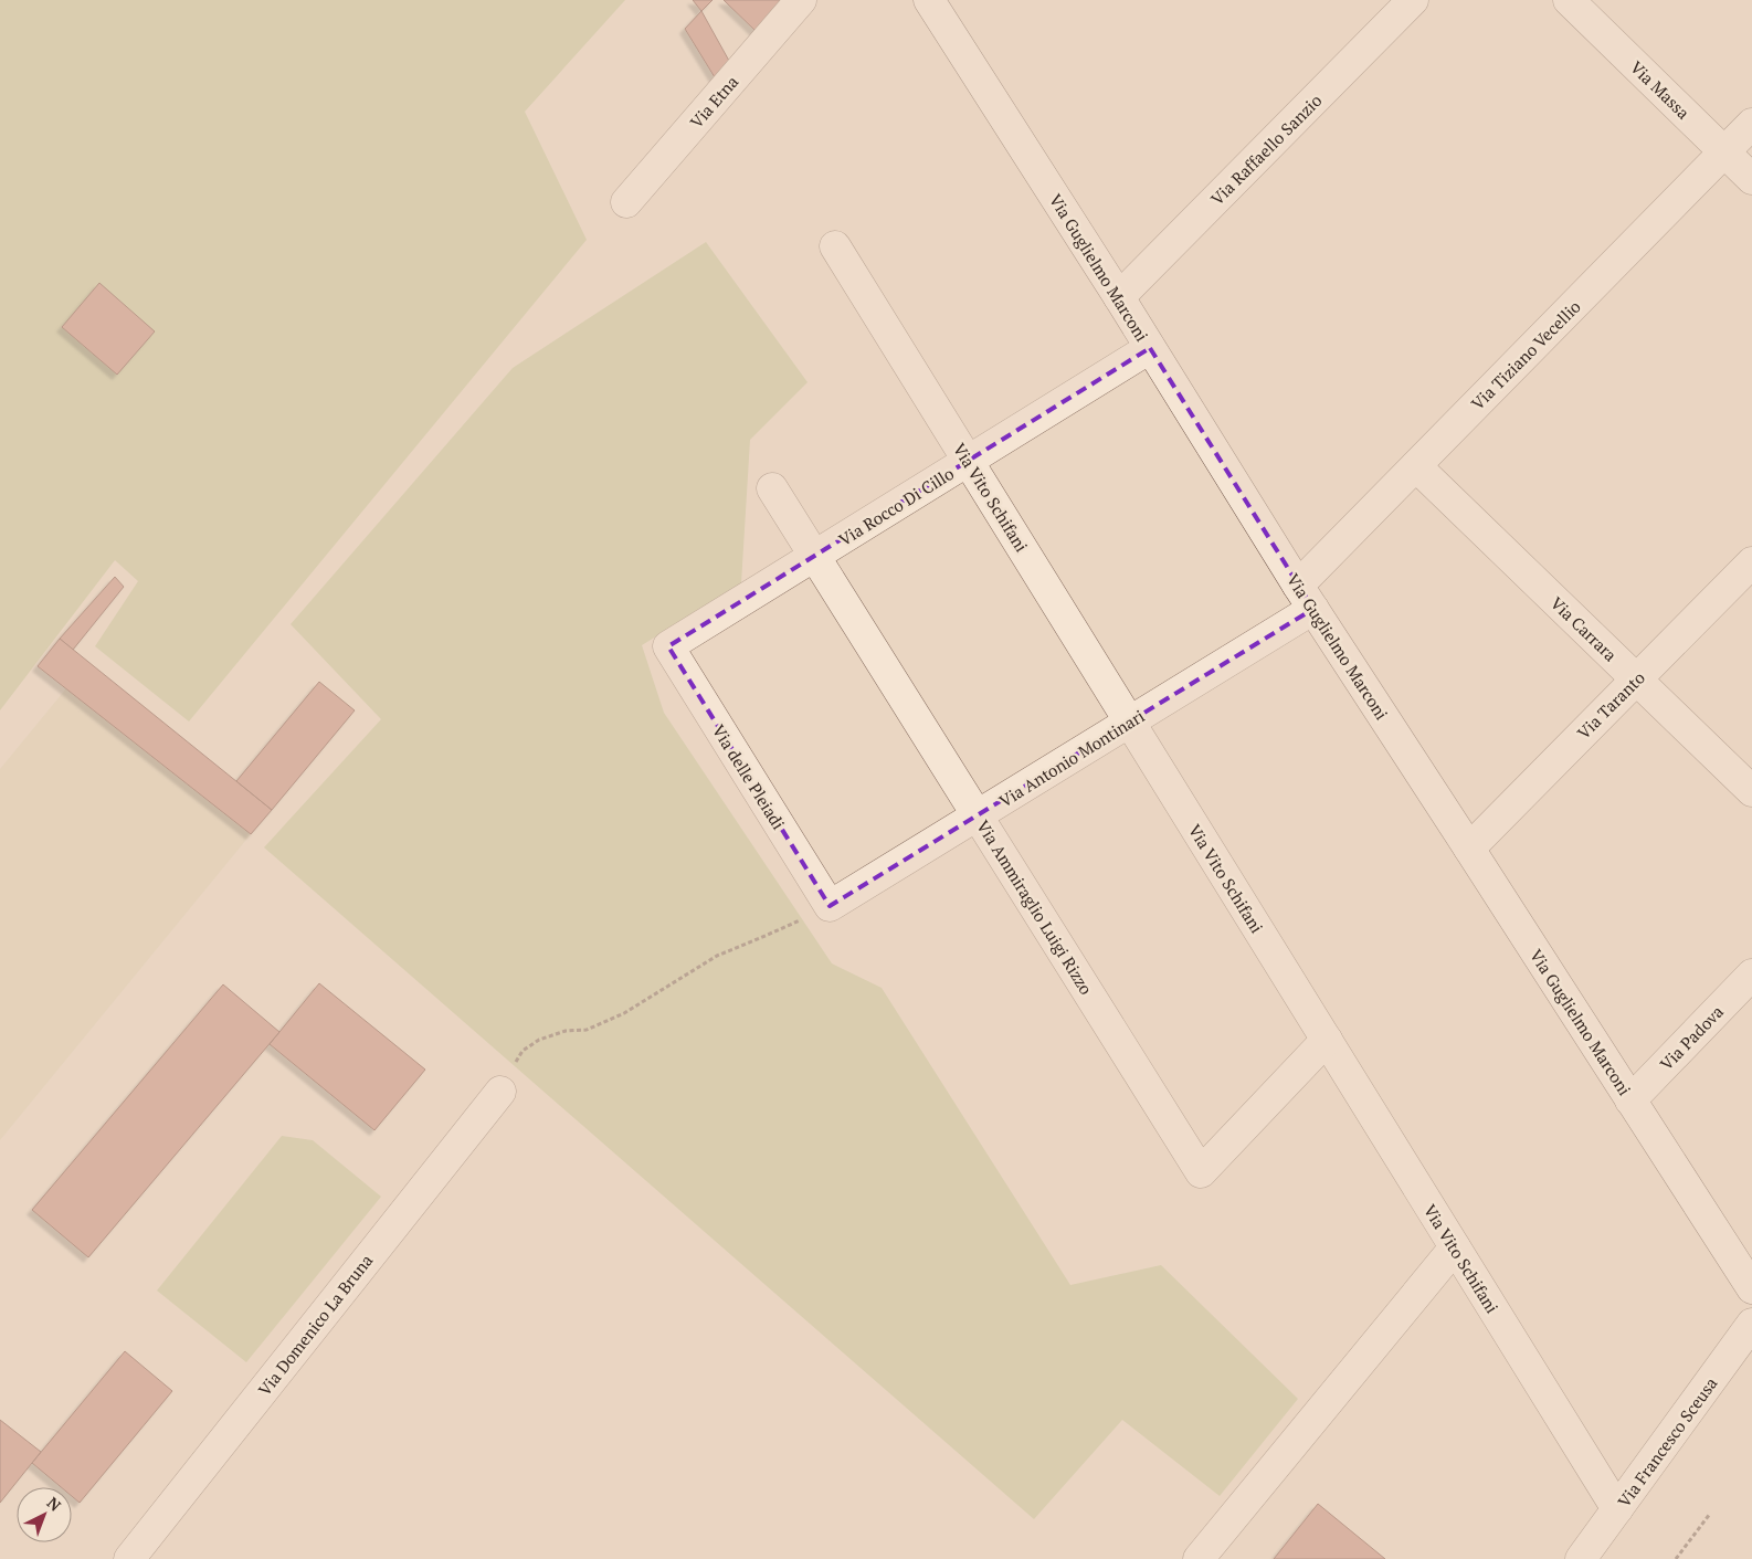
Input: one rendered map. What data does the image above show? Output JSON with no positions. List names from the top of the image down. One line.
{"streets":{"street":["Via Massa","Via Etna","Via Raffaello Sanzio","Via Guglielmo Marconi","Via Tiziano Vecellio","Via Vito Schifani","Via Rocco Di Cillo","Via Carrara","Via Taranto","Via Antonio Montinari","Via delle Pleiadi","Via Ammiraglio Luigi Rizzo","Via Padova","Via Domenico La Bruna","Via Francesco Sceusa"]},"crossings":[["Via Massa","Via Tiziano Vecellio"],["Via Raffaello Sanzio","Via Guglielmo Marconi"],["Via Guglielmo Marconi","Via Tiziano Vecellio"],["Via Guglielmo Marconi","Via Rocco Di Cillo"],["Via Guglielmo Marconi","Via Taranto"],["Via Guglielmo Marconi","Via Antonio Montinari"],["Via Guglielmo Marconi","Via Padova"],["Via Tiziano Vecellio","Via Carrara"],["Via Tiziano Vecellio","Via Antonio Montinari"],["Via Vito Schifani","Via Rocco Di Cillo"],["Via Vito Schifani","Via Antonio Montinari"],["Via Vito Schifani","Via Ammiraglio Luigi Rizzo"],["Via Vito Schifani","Via Francesco Sceusa"],["Via Rocco Di Cillo","Via delle Pleiadi"],["Via Rocco Di Cillo","Via Ammiraglio Luigi Rizzo"],["Via Carrara","Via Taranto"],["Via Antonio Montinari","Via delle Pleiadi"],["Via Antonio Montinari","Via Ammiraglio Luigi Rizzo"]],"north":"top right"}
